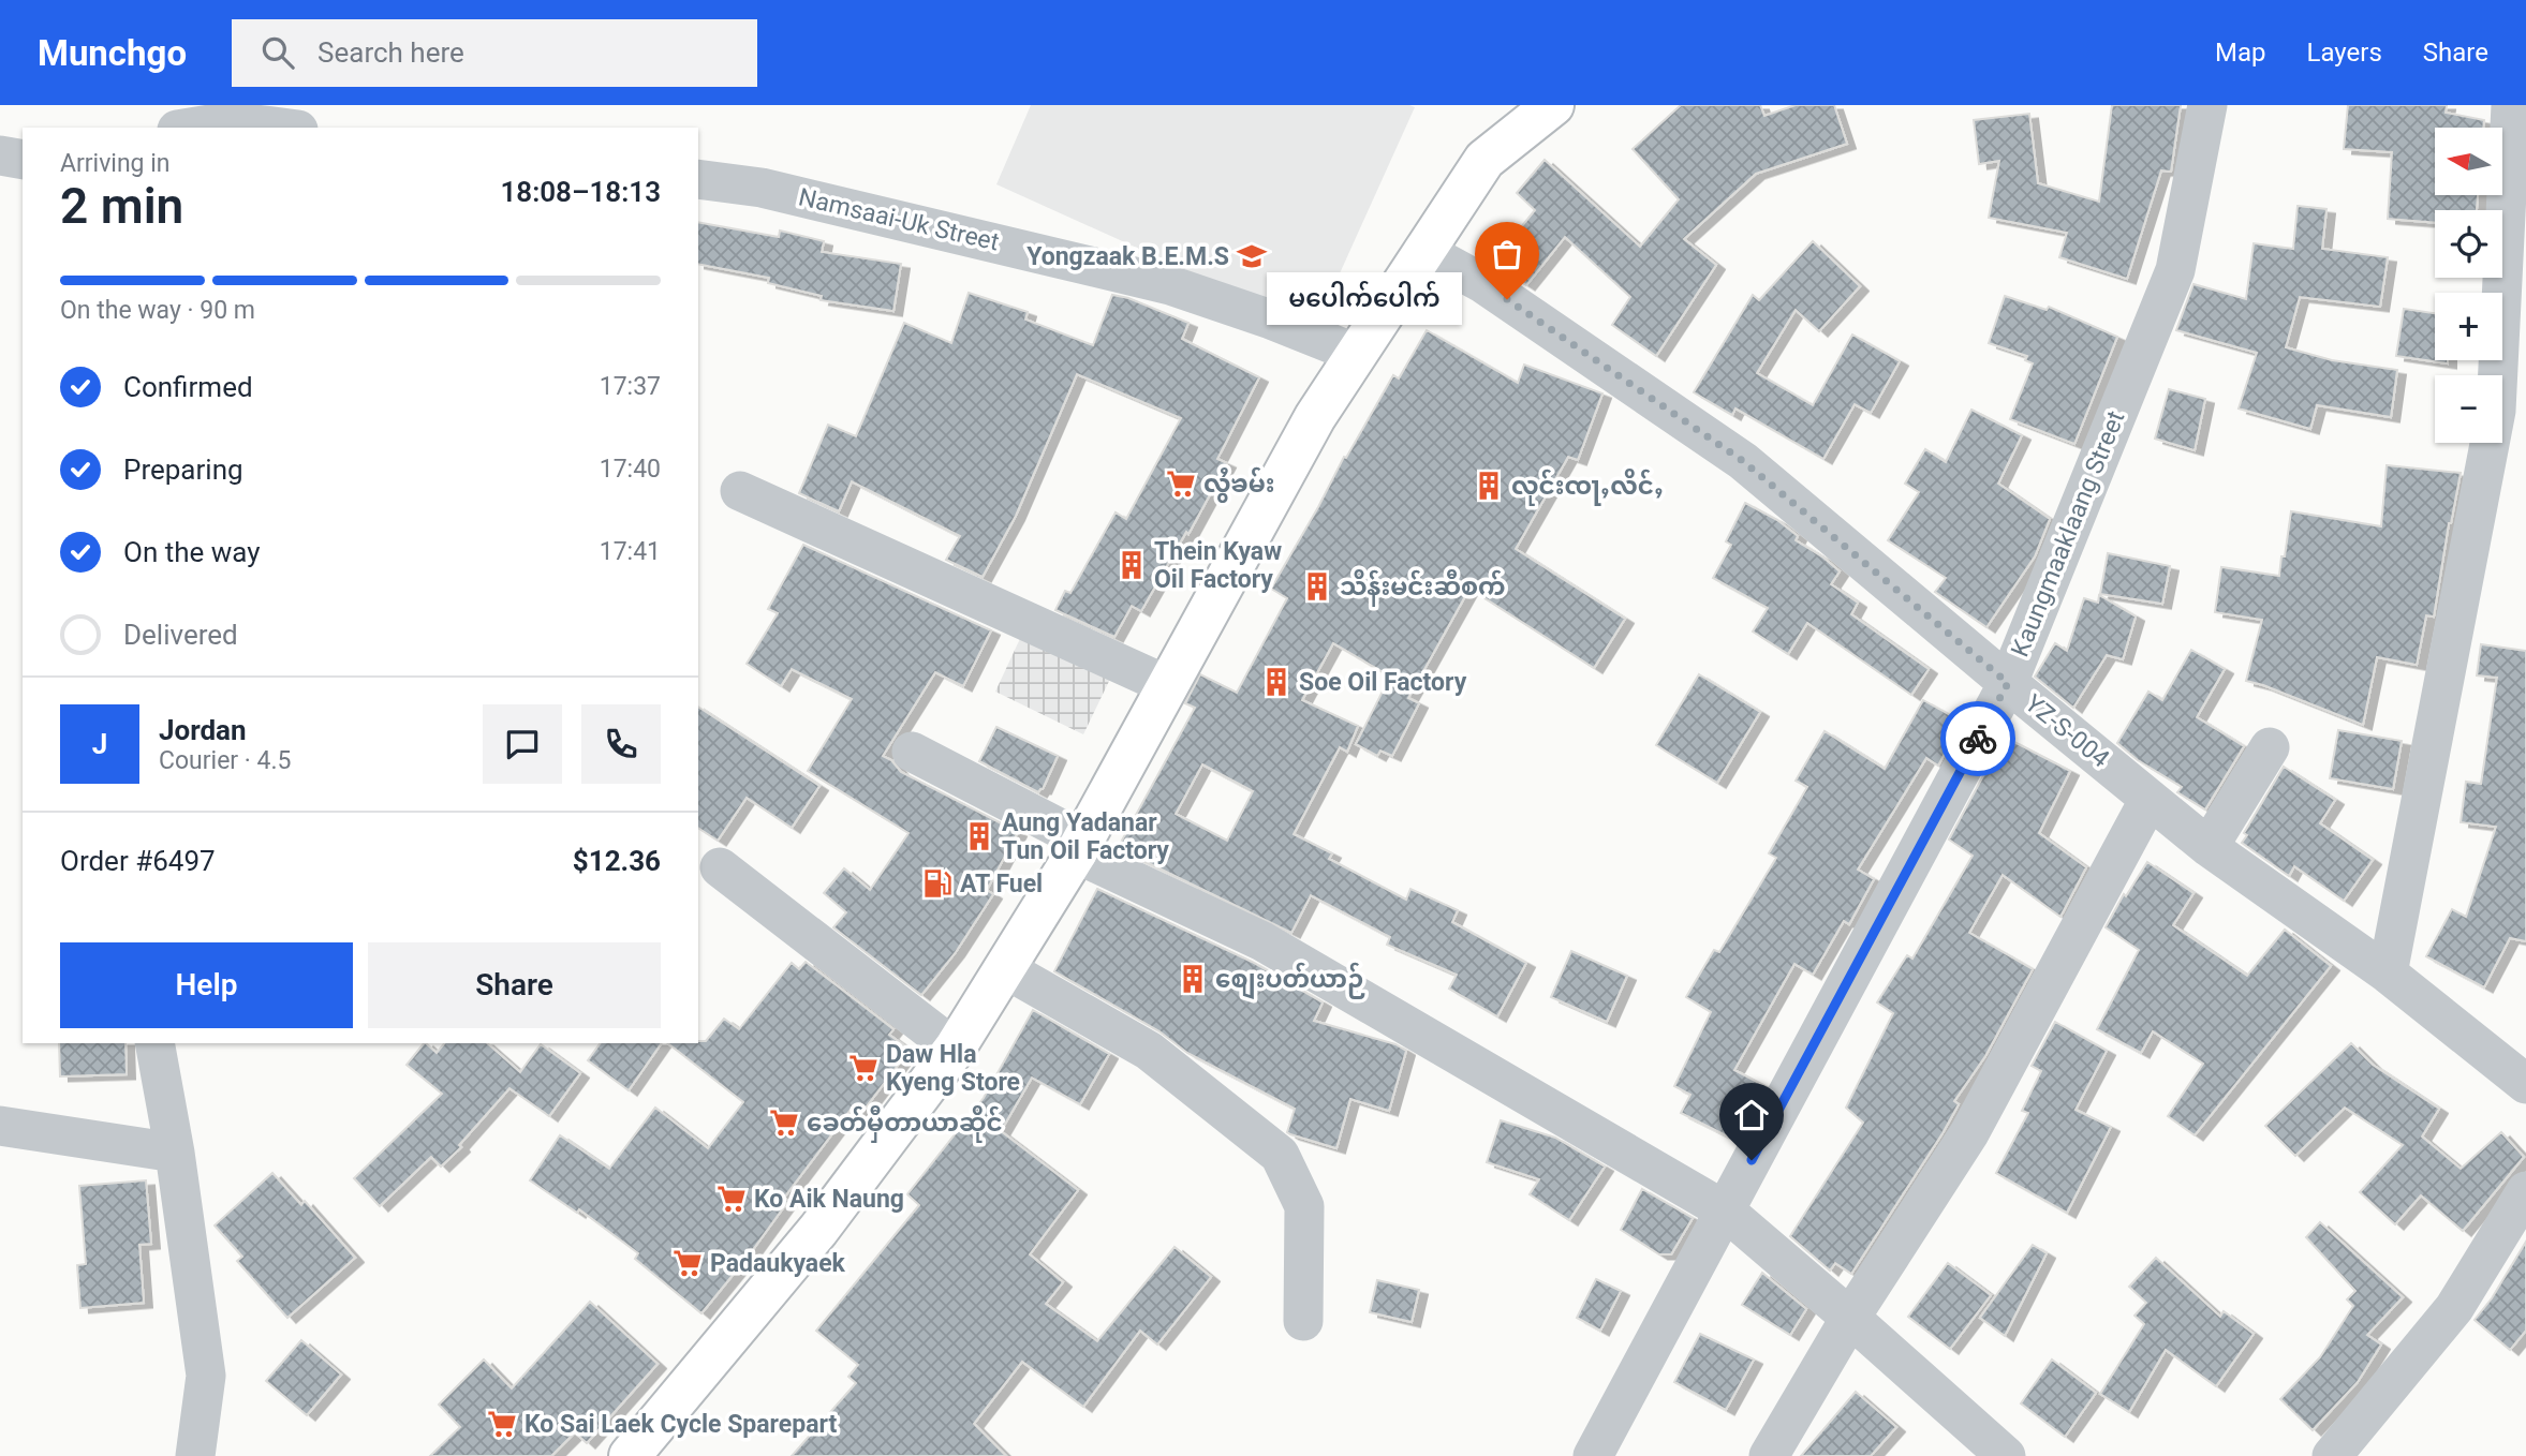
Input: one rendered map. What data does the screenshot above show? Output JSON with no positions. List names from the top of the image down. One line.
{"streets":{"street":["Namsaai-Uk Street","Kaungmaaklaang Street","YZ-S-004"]},"crossings":[["Kaungmaaklaang Street","YZ-S-004"]],"places":{"school or university":["Yongzaak B.E.M.S"],"other":["မပေါက်ပေါက်"],"supermarket":["လွႆၶမ်း","Daw Hla Kyeng Store","ခေတ်မှီတာယာဆိုင်","Ko Aik Naung","Padaukyaek","Ko Sai Laek Cycle Sparepart"],"building":["လုင်းၸႃႇလိင်ႇ","Thein Kyaw Oil Factory","သိန်းမင်းဆီစက်","Soe Oil Factory","Aung Yadanar Tun Oil Factory","စျေးပတ်ယာဉ်"],"fuel station":["AT Fuel"]},"north":"left","page":{"header":"Munchgo","search":"Search here","nav":["Map","Layers","Share"],"map_buttons":["+","−"],"heading":["2 min","Arriving in","18:08–18:13"],"panel":["Jordan","Courier · 4.5","Order #6497","$12.36"],"bar":"On the way · 90 m","bubble":"မပေါက်ပေါက်","list":[["Confirmed","17:37"],["Preparing","17:40"],["On the way","17:41"],"Delivered"],"round":"J","buttons":["Help","Share"]}}
